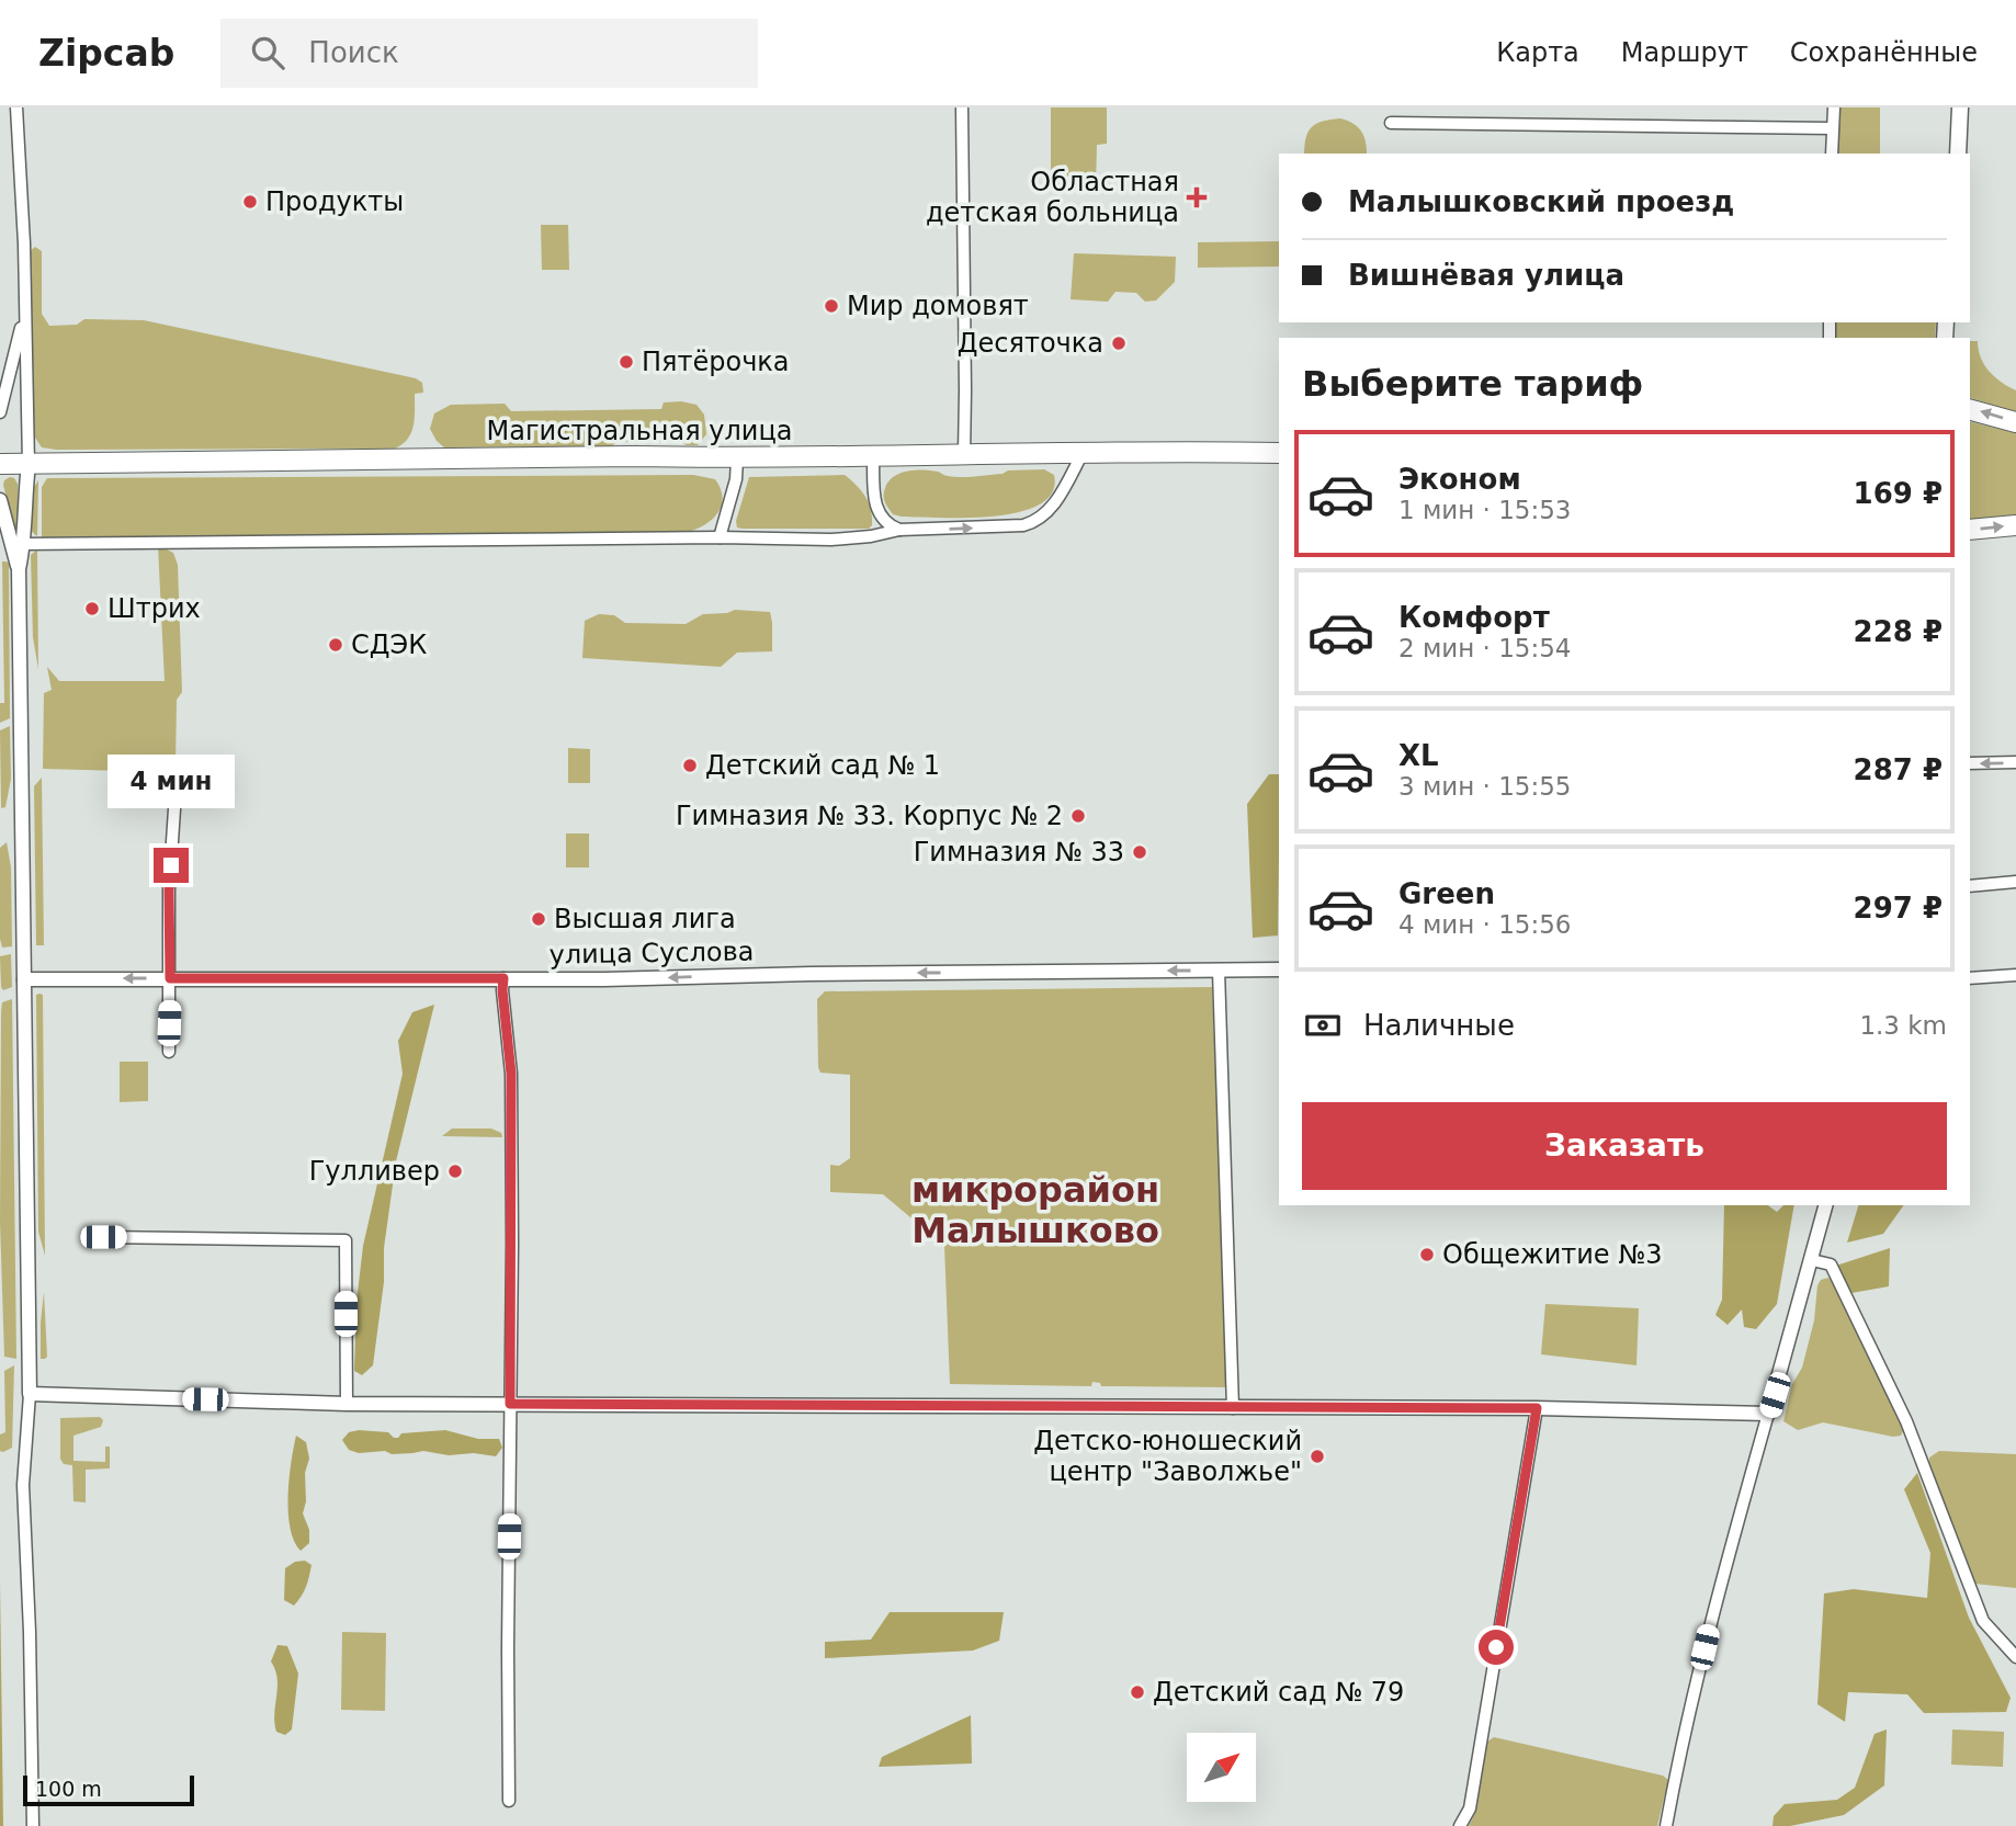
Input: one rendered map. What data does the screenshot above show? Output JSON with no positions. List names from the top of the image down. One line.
{"streets":{"highway":["Магистральная улица"],"street":["улица Суслова"]},"one_way":["улица Суслова"],"districts":["микрорайон Малышково"],"places":{"health":["Областная детская больница"],"other":["Продукты","Мир домовят","Десяточка","Пятёрочка","Штрих","СДЭК","Детский сад № 1","Гимназия № 33. Корпус № 2","Гимназия № 33","Высшая лига","Гулливер","Общежитие №3","Детско-юношеский центр \"Заволжье\"","Детский сад № 79"]},"scale_bar":"100 m","north":"top right","page":{"header":"Zipcab","search":"Поиск","nav":["Карта","Маршрут","Сохранённые"],"banner":["Малышковский проезд","Вишнёвая улица"],"heading":"Выберите тариф","list":[{"name":"Эконом","note":"1 мин · 15:53","value":"169 ₽"},{"name":"Комфорт","note":"2 мин · 15:54","value":"228 ₽"},{"name":"XL","note":"3 мин · 15:55","value":"287 ₽"},{"name":"Green","note":"4 мин · 15:56","value":"297 ₽"}],"bubble":"4 мин","pay":["Наличные","1.3 km"],"buttons":"Заказать","scale":"100 m"}}
